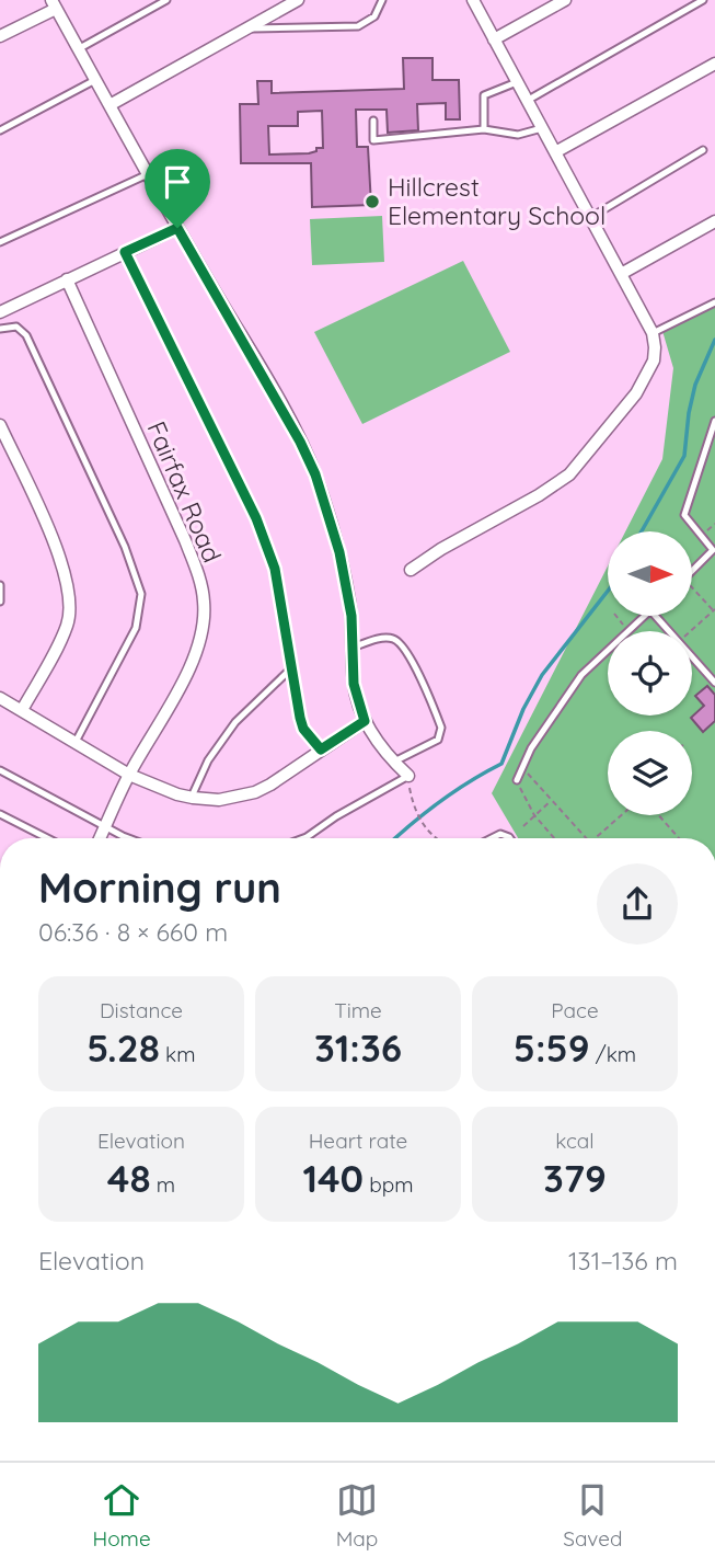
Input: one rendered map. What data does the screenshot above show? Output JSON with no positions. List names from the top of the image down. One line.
{"streets":{"street":["Fairfax Road"]},"places":["Hillcrest Elementary School"],"north":"right","page":{"heading":["Morning run","06:36 · 8 × 660 m"],"stats":[["Distance","5.28 km"],["Time","31:36"],["Pace","5:59 /km"],["Elevation","48 m"],["Heart rate","140 bpm"],["kcal","379"]],"chart":["Elevation","131–136 m"],"tabs":["Home","Map","Saved"]}}
